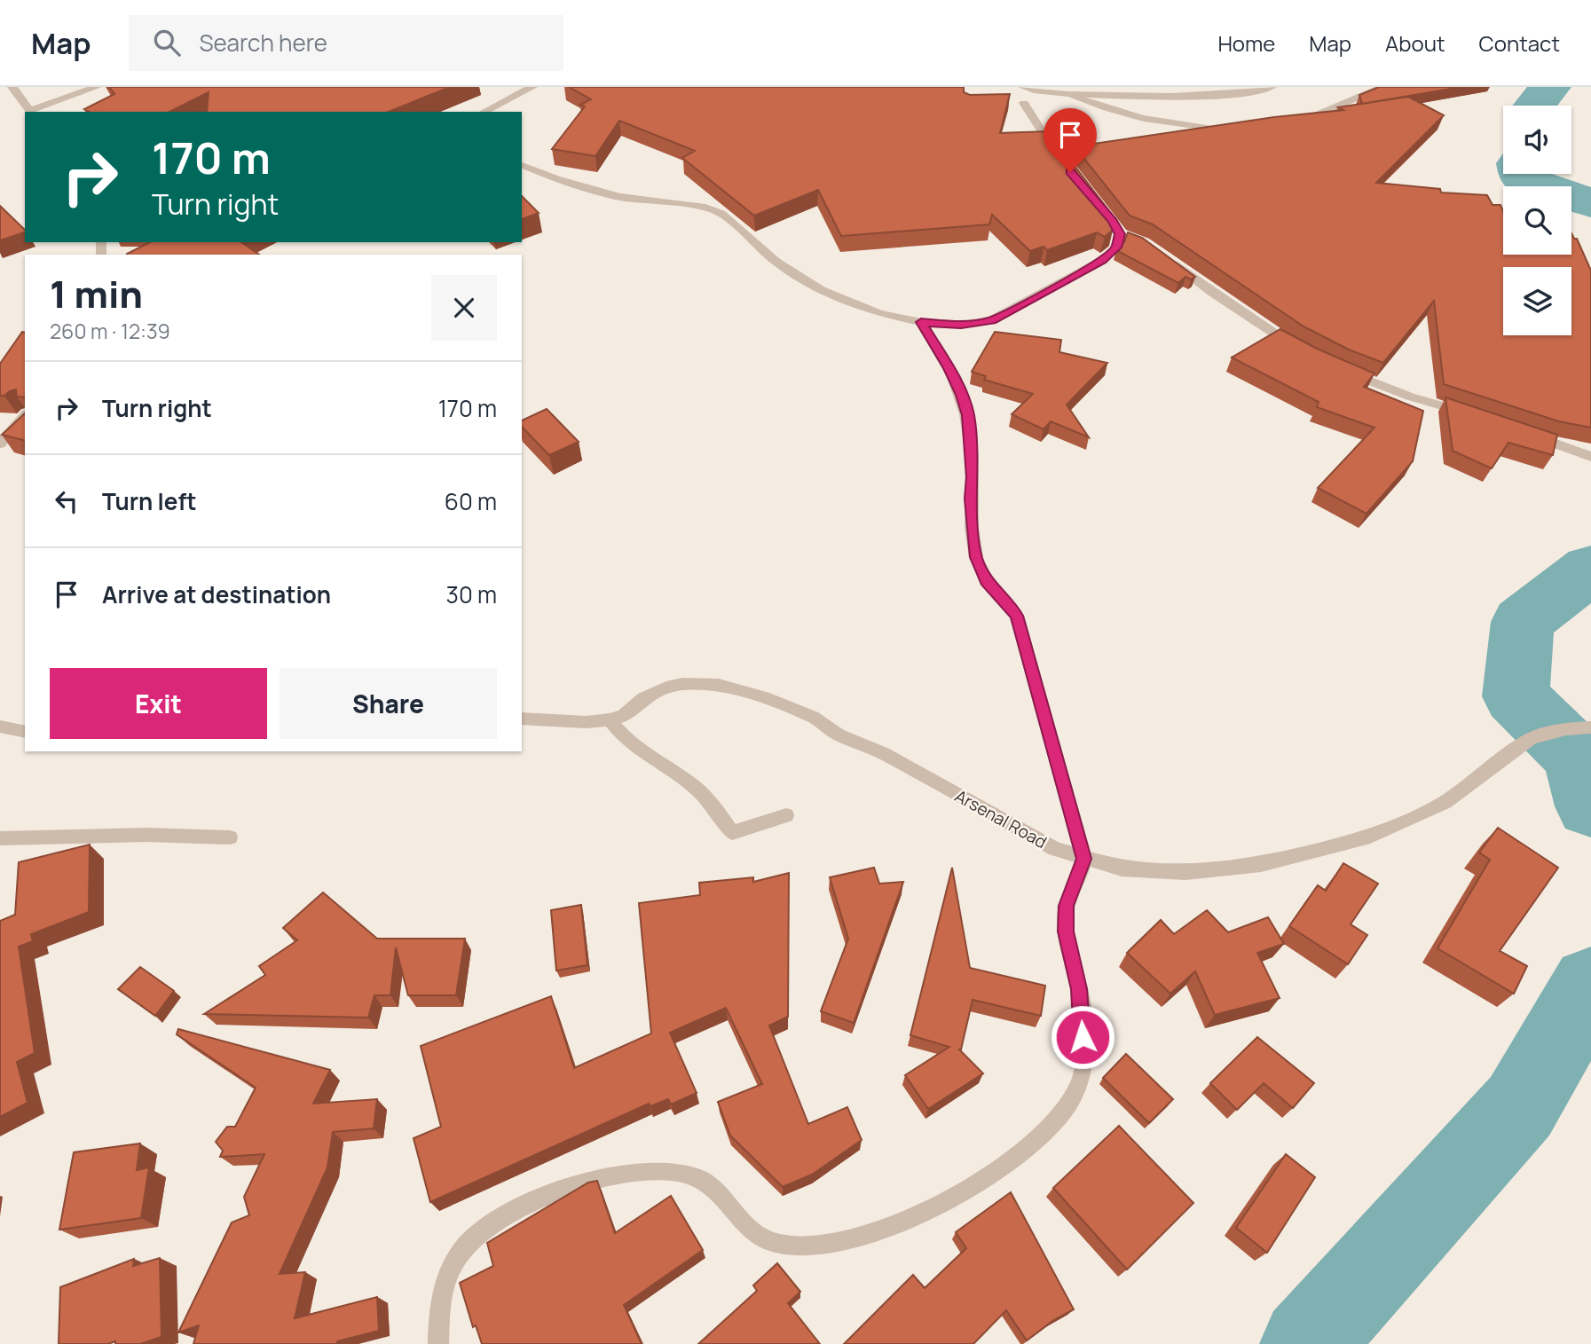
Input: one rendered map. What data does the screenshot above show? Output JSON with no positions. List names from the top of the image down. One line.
{"streets":{"street":["Arsenal Road"]},"page":{"header":"Map","search":"Search here","nav":["Home","Map","About","Contact"],"turn":["170 m","Turn right"],"heading":["1 min","260 m · 12:39"],"list":[{"name":"Turn right","value":"170 m"},{"name":"Turn left","value":"60 m"},{"name":"Arrive at destination","value":"30 m"}],"buttons":["Exit","Share"]}}
